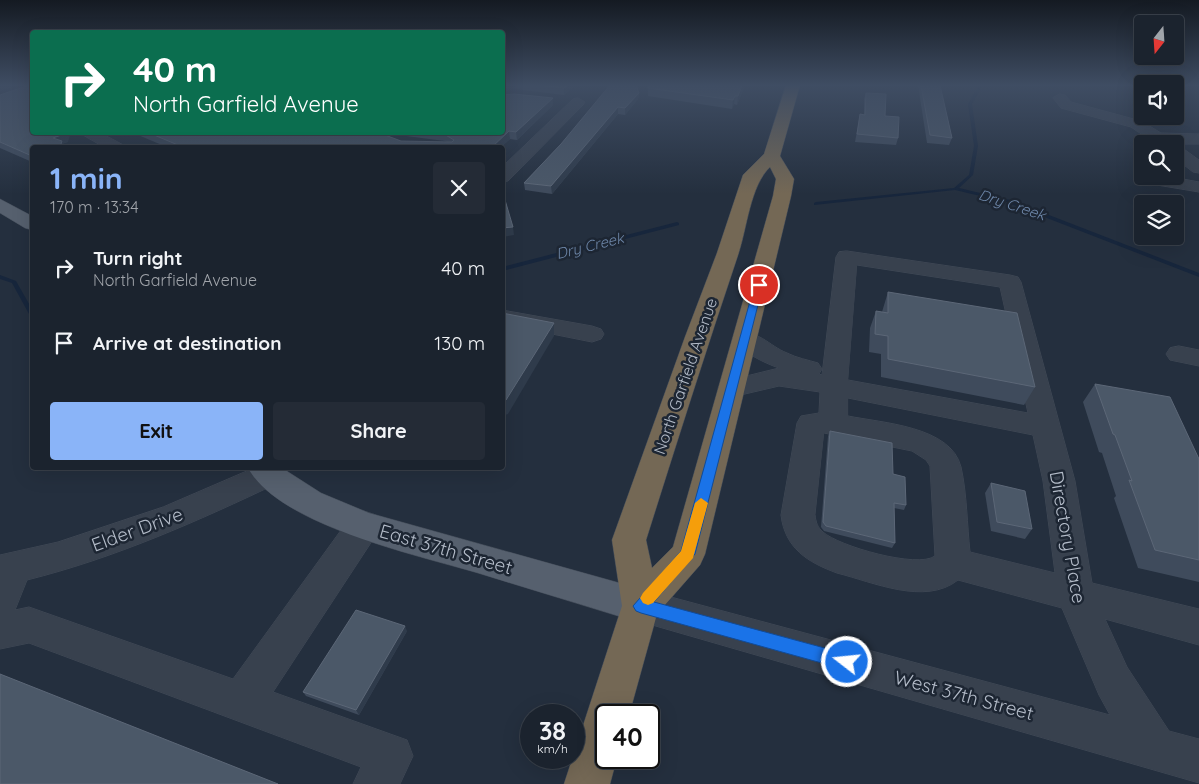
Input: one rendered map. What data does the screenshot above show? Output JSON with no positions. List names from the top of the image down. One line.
{"streets":{"highway":["North Garfield Avenue"],"main road":["East 37th Street"],"street":["Elder Drive","Directory Place","West 37th Street"]},"crossings":[["North Garfield Avenue","East 37th Street"],["North Garfield Avenue","West 37th Street"],["Elder Drive","East 37th Street"],["Directory Place","West 37th Street"],["East 37th Street","West 37th Street"]],"water":["Dry Creek"],"north":"bottom","page":{"turn":["40 m","North Garfield Avenue"],"heading":["1 min","170 m · 13:34"],"list":[{"name":"Turn right","note":"North Garfield Avenue","value":"40 m"},{"name":"Arrive at destination","value":"130 m"}],"buttons":["Exit","Share"],"speed":"38 km/h","limit":"40"}}
